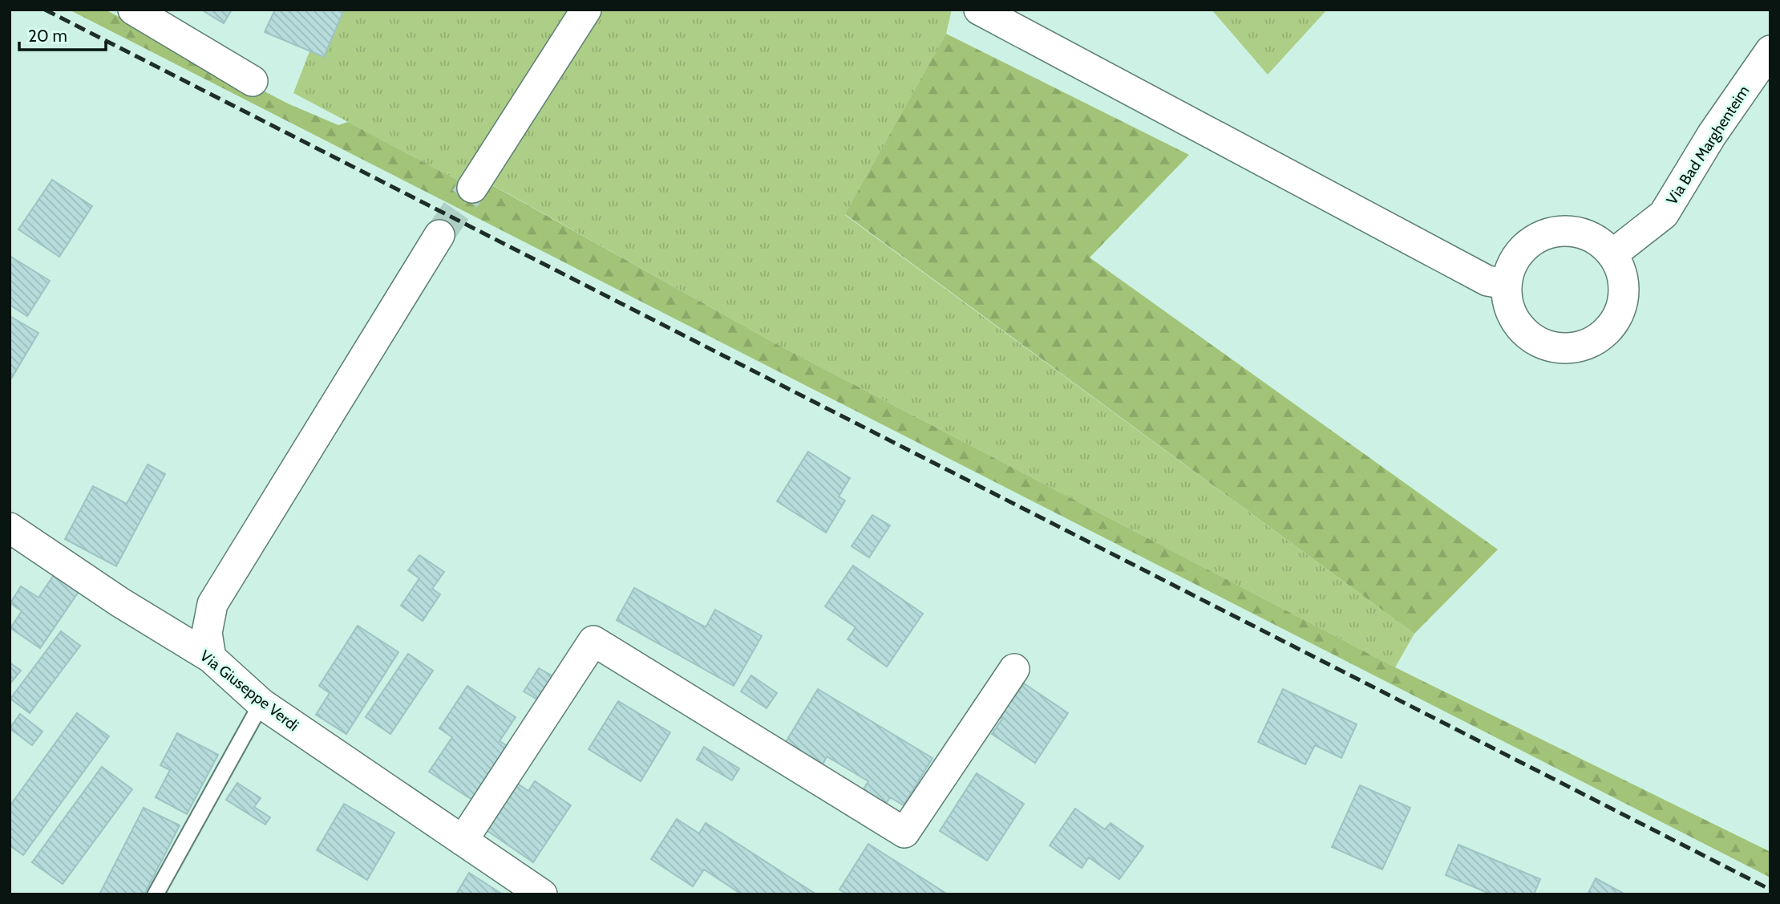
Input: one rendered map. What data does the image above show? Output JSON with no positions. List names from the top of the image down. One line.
{"streets":{"street":["Via Bad Marghenteim","Via Giuseppe Verdi"]},"scale_bar":"20 m"}
